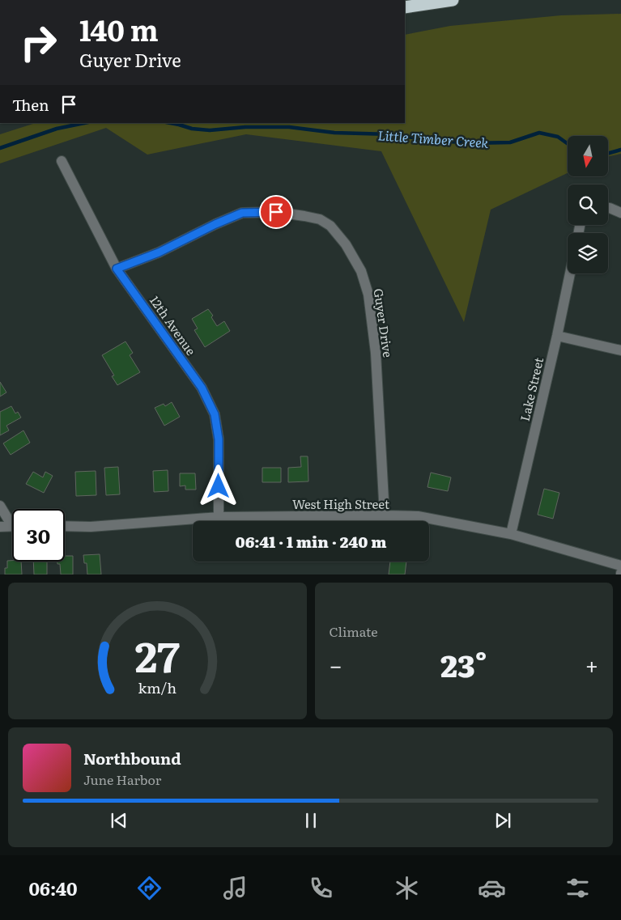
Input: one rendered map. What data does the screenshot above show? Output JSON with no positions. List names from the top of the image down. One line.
{"streets":{"street":["Guyer Drive","12th Avenue","Lake Street","West High Street"]},"crossings":[["Guyer Drive","12th Avenue"],["Guyer Drive","West High Street"],["12th Avenue","West High Street"],["Lake Street","West High Street"]],"water":["Little Timber Creek"],"north":"bottom","page":{"turn":["140 m","Guyer Drive"],"then":"Then","limit":"30","trip":"06:41 · 1 min · 240 m","tile":"Climate","heat":["−","23°","+"],"song":["Northbound","June Harbor"],"tabs":"06:40","gauge":["27","km/h"]}}
